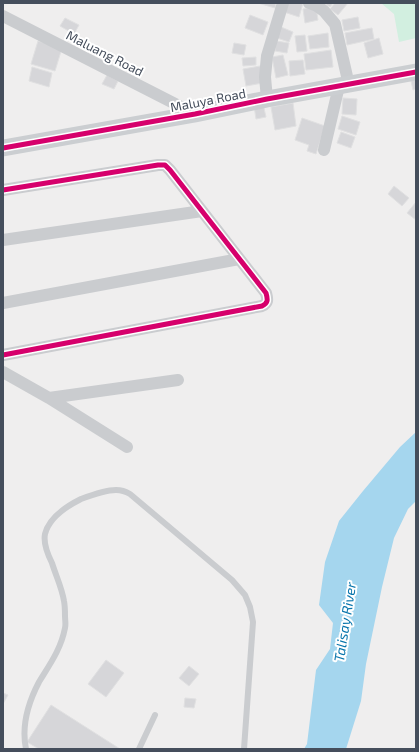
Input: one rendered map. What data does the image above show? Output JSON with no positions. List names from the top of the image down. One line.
{"streets":{"street":["Maluang Road","Maluya Road"]},"crossings":[["Maluang Road","Maluya Road"]],"water":["Talisay River"]}
